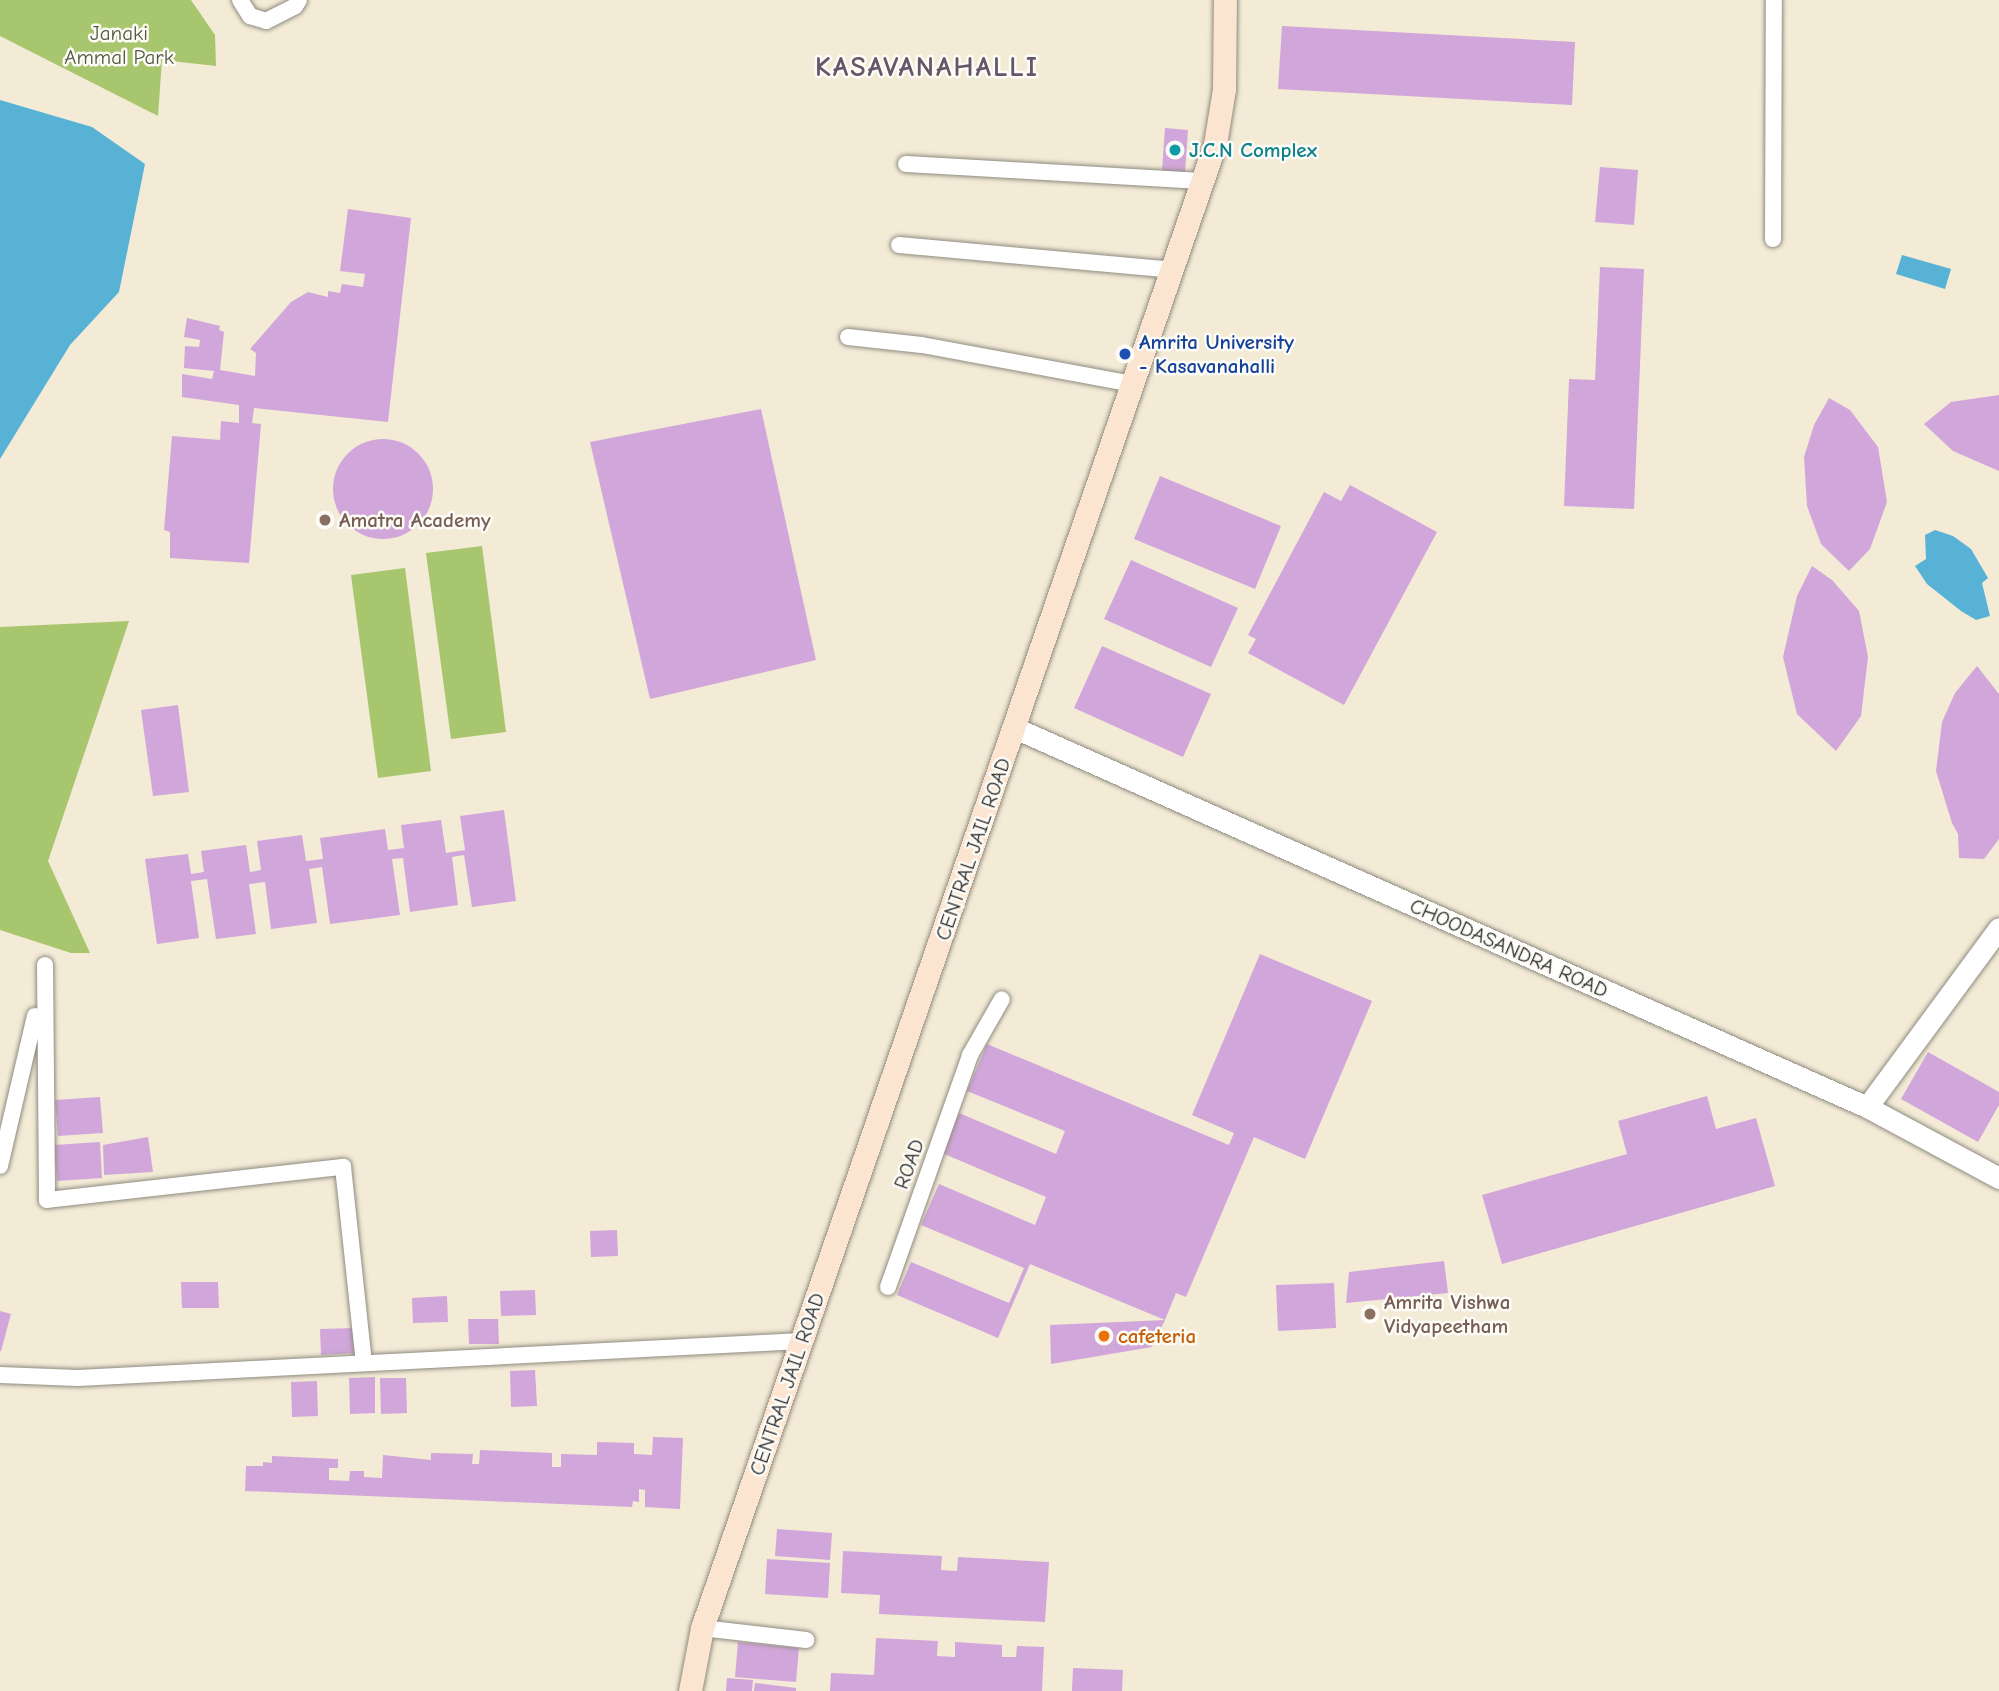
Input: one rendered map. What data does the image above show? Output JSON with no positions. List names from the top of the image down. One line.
{"streets":{"main road":["CENTRAL JAIL ROAD"],"street":["CHOODASANDRA ROAD","ROAD"]},"crossings":[["CENTRAL JAIL ROAD","CHOODASANDRA ROAD"]],"districts":["KASAVANAHALLI"],"parks":["Janaki Ammal Park"],"places":["J.C.N Complex","Amrita University - Kasavanahalli","Amatra Academy","Amrita Vishwa Vidyapeetham","cafeteria"]}
